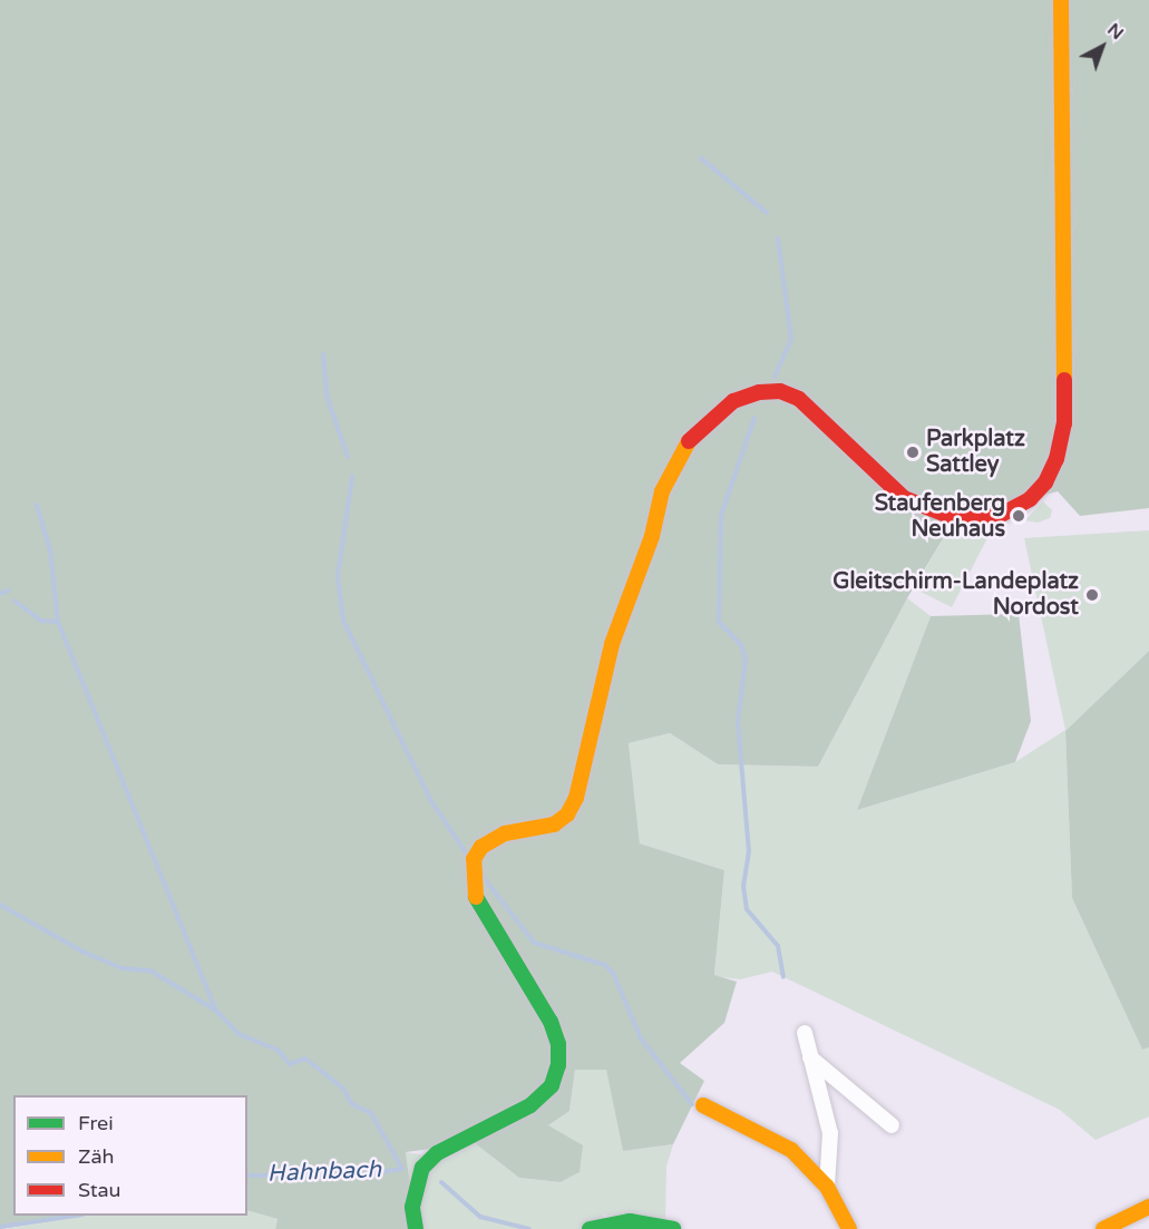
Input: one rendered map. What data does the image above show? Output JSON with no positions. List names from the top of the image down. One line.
{"water":["Hahnbach"],"places":["Parkplatz Sattley","Staufenberg Neuhaus","Gleitschirm-Landeplatz Nordost"],"legend":["Frei","Zäh","Stau"],"north":"top right"}
